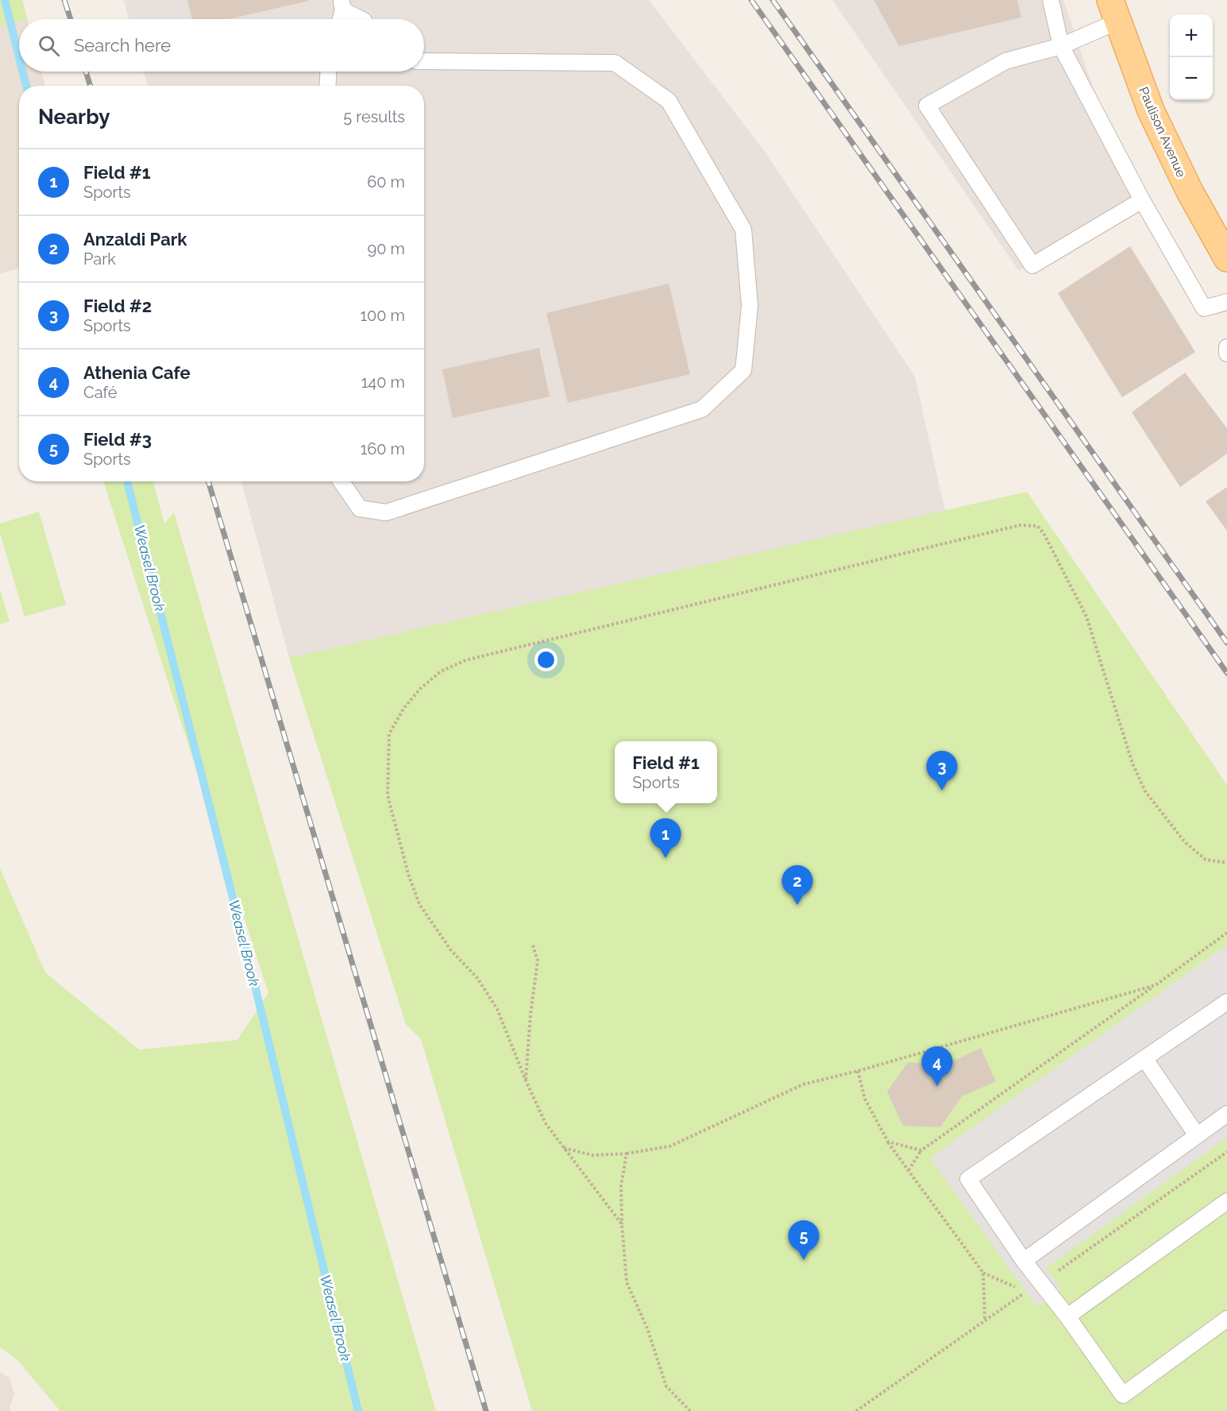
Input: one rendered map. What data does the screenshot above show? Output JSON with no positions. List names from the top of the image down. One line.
{"streets":{"main road":["Paulison Avenue"]},"water":["Weasel Brook"],"page":{"map_buttons":["+","−"],"search":"Search here","heading":["Nearby","5 results"],"list":[{"mark":"1","name":"Field #1","note":"Sports","value":"60 m"},{"mark":"2","name":"Anzaldi Park","note":"Park","value":"90 m"},{"mark":"3","name":"Field #2","note":"Sports","value":"100 m"},{"mark":"4","name":"Athenia Cafe","note":"Café","value":"140 m"},{"mark":"5","name":"Field #3","note":"Sports","value":"160 m"}],"popup":["Field #1","Sports"],"pins":["3","1","2","4","5"]}}
